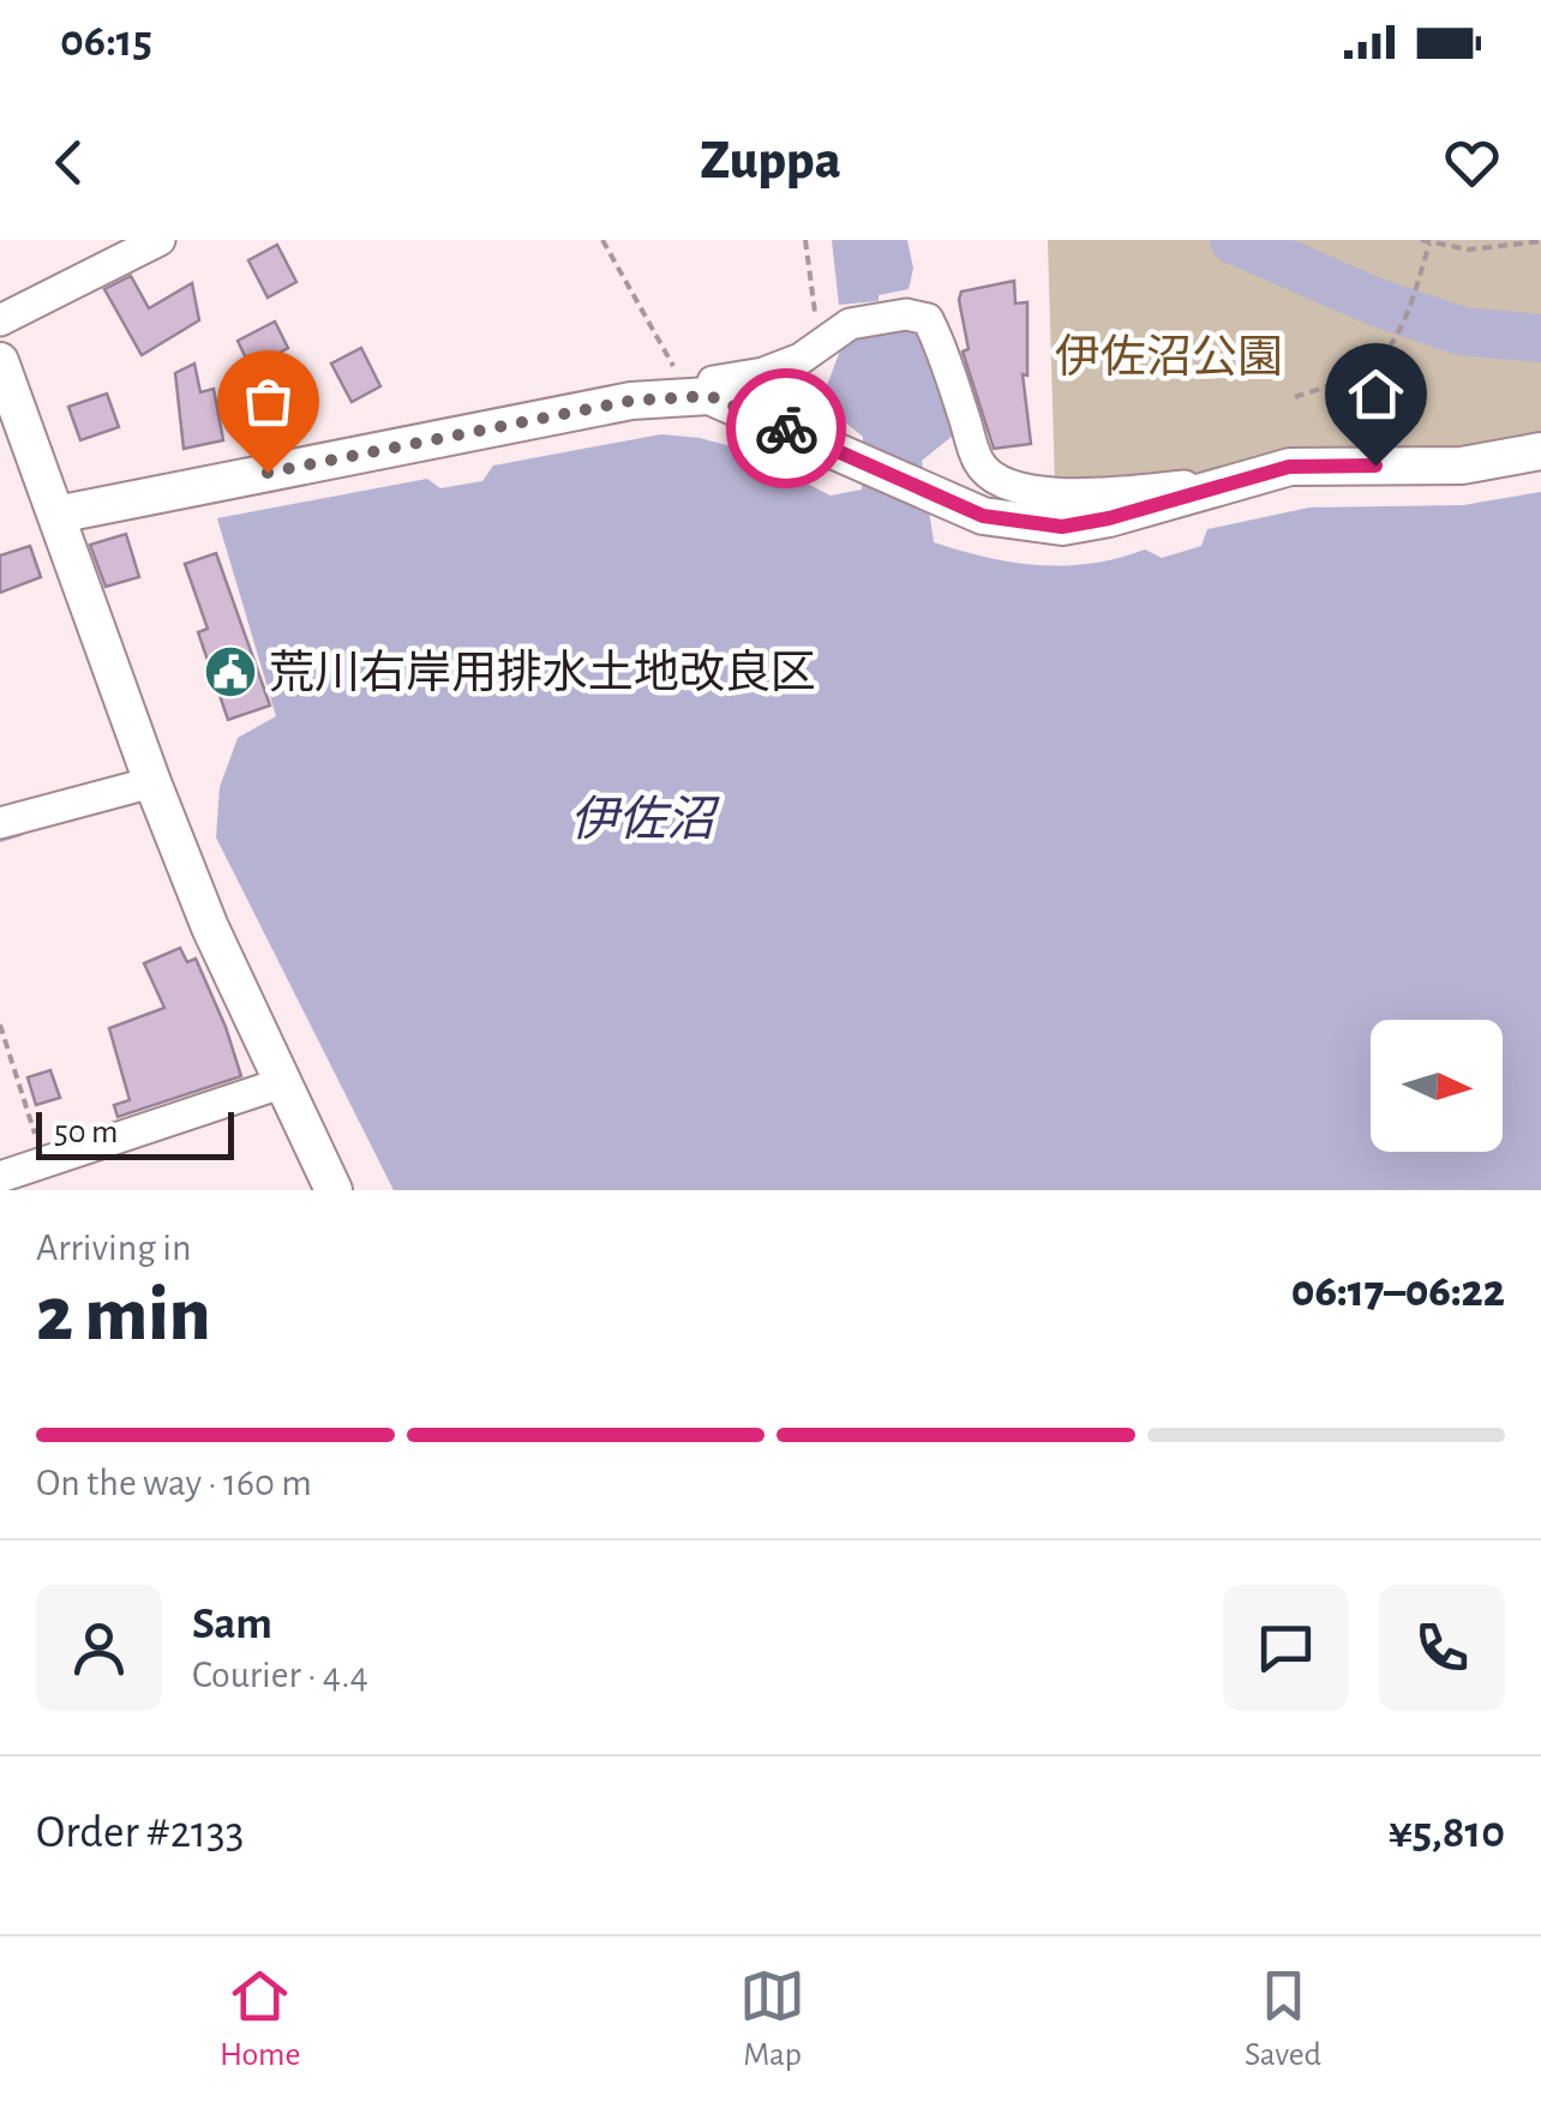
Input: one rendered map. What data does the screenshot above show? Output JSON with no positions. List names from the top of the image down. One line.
{"water":["伊佐沼"],"parks":["伊佐沼公園"],"places":{"public building":["荒川右岸用排水土地改良区"]},"scale_bar":"50 m","north":"right","page":{"status":"06:15","header":"Zuppa","scale":"50 m","heading":["2 min","Arriving in","06:17–06:22"],"panel":["Sam","Courier · 4.4","Order #2133","¥5,810"],"bar":"On the way · 160 m","tabs":["Home","Map","Saved"]}}
